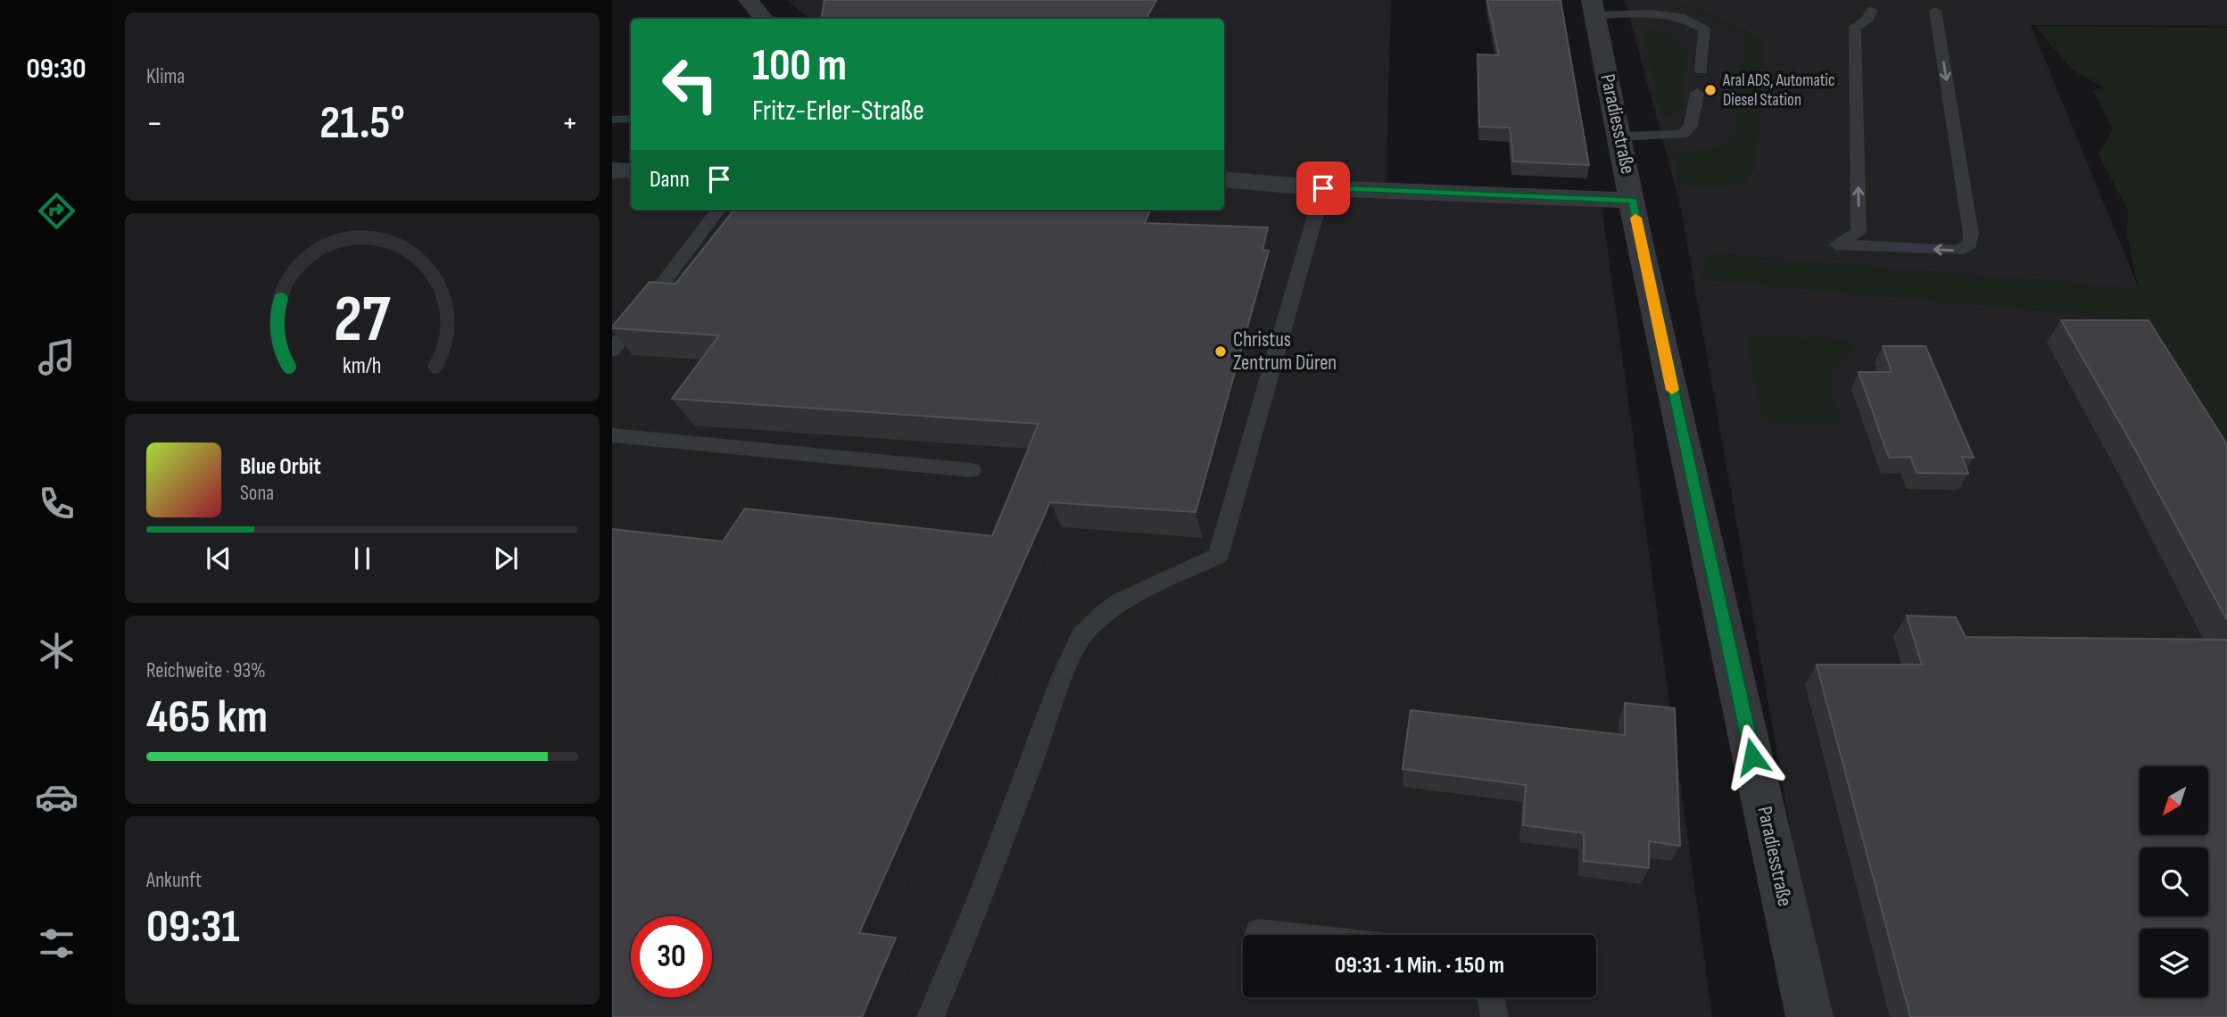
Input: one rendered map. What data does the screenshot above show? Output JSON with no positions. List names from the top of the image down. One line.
{"streets":{"street":["Paradiesstraße"]},"places":["Aral ADS, Automatic Diesel Station","Christus Zentrum Düren"],"north":"bottom left","page":{"tabs":"09:30","tile":["Klima",["Reichweite · 93%","465 km"],["Ankunft","09:31"]],"turn":["100 m","Fritz-Erler-Straße"],"heat":["−","21.5°","+"],"then":"Dann","song":["Blue Orbit","Sona"],"limit":"30","trip":"09:31 · 1 Min. · 150 m","gauge":["27","km/h"]}}
